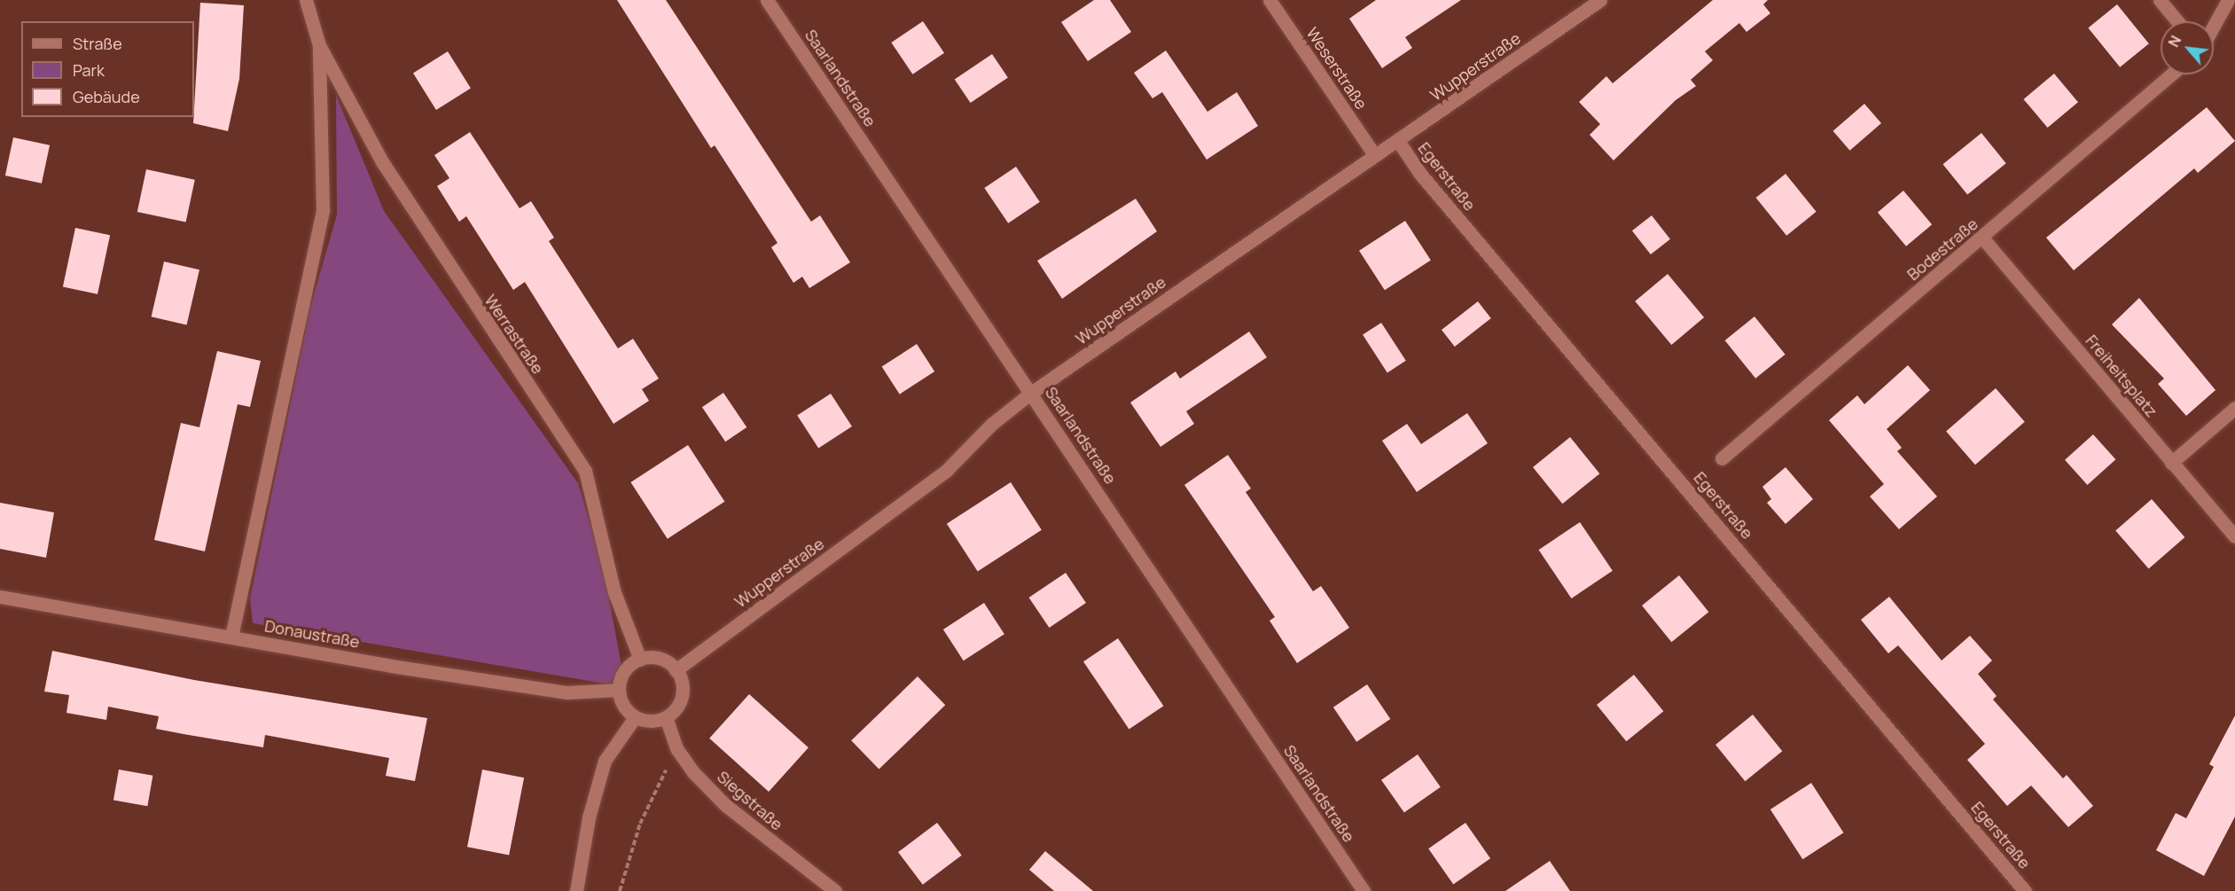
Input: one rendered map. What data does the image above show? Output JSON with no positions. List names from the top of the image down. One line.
{"streets":{"street":["Wupperstraße","Weserstraße","Saarlandstraße","Egerstraße","Bodestraße","Werrastraße","Freiheitsplatz","Donaustraße","Siegstraße"]},"crossings":[["Wupperstraße","Weserstraße"],["Wupperstraße","Saarlandstraße"],["Wupperstraße","Egerstraße"],["Wupperstraße","Werrastraße"],["Wupperstraße","Donaustraße"],["Wupperstraße","Siegstraße"],["Bodestraße","Freiheitsplatz"],["Werrastraße","Donaustraße"],["Werrastraße","Siegstraße"],["Donaustraße","Siegstraße"]],"legend":["Straße","Park","Gebäude"],"north":"top left"}
